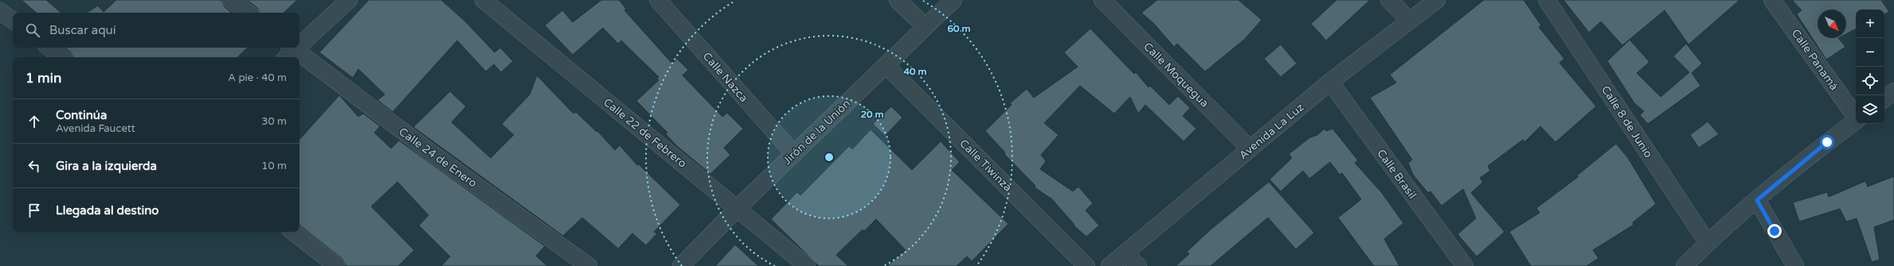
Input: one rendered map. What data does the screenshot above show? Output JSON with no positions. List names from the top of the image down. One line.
{"streets":{"street":["Calle Panamá","Calle Moquegua","Calle Nazca","Calle 8 de Junio","Avenida La Luz","Jirón de la Unión","Calle 22 de Febrero","Calle 24 de Enero","Calle Tiwinza","Calle Brasil"]},"crossings":[["Calle Moquegua","Avenida La Luz"],["Calle Nazca","Jirón de la Unión"],["Avenida La Luz","Calle Brasil"],["Jirón de la Unión","Calle 22 de Febrero"],["Jirón de la Unión","Calle Tiwinza"]],"north":"bottom right","page":{"map_buttons":["+","−"],"search":"Buscar aquí","heading":["1 min","A pie · 40 m"],"list":[["Continúa","Avenida Faucett","30 m"],["Gira a la izquierda","10 m"],"Llegada al destino"]},"rings":["60 m","40 m","20 m"]}
